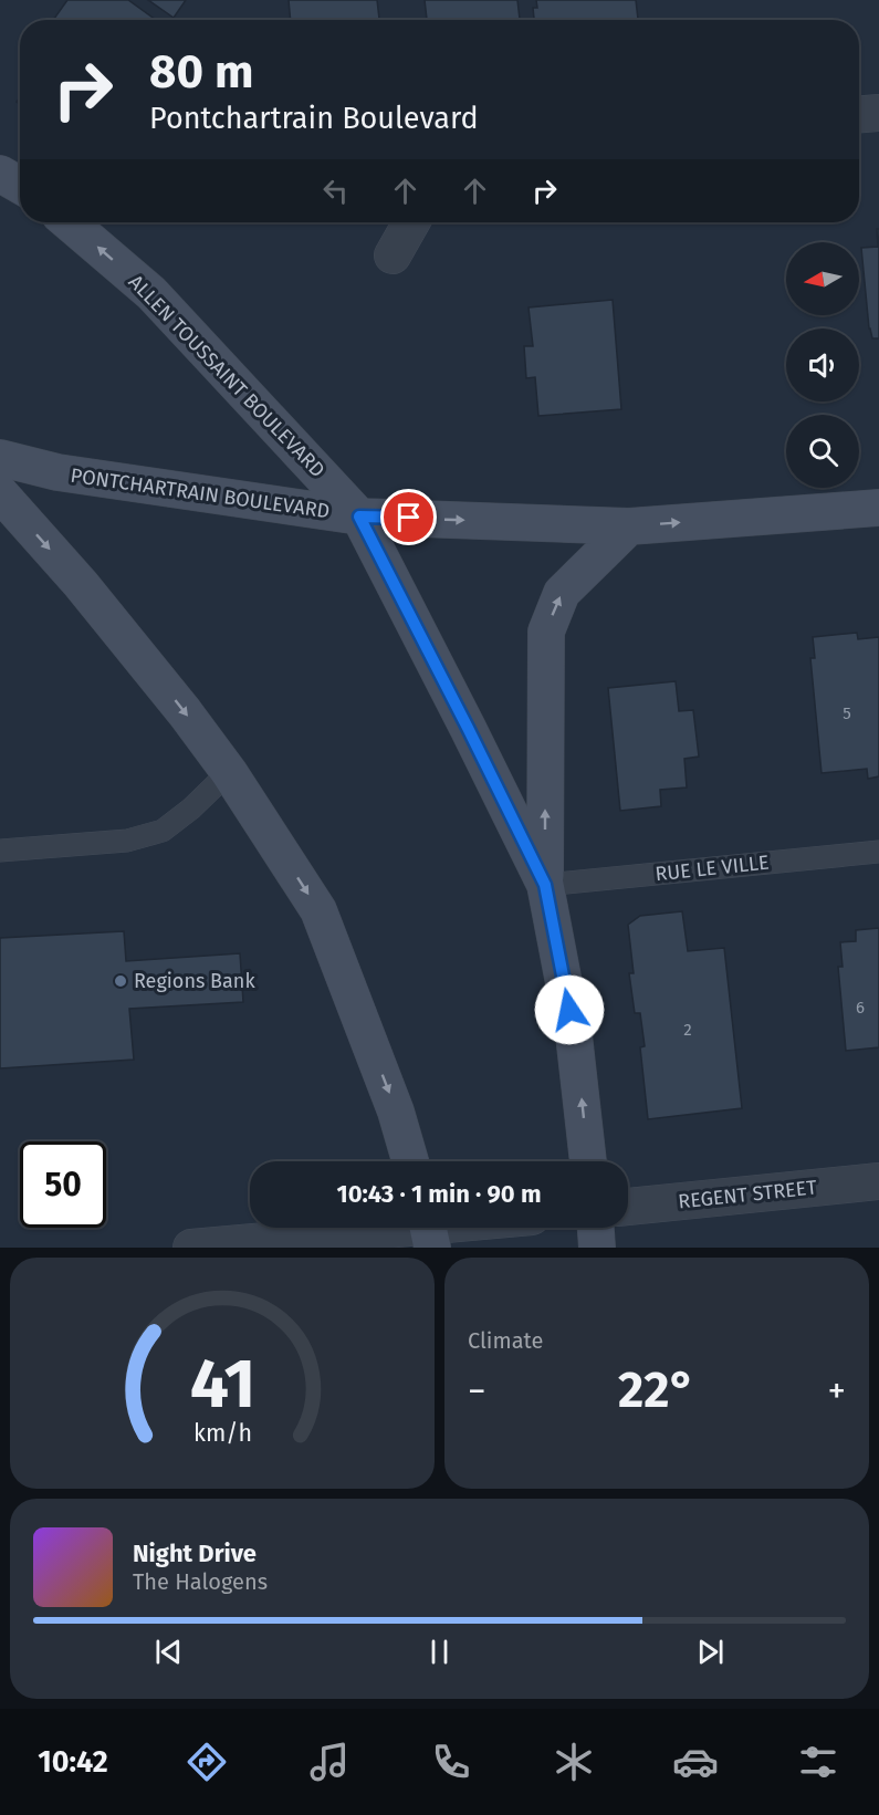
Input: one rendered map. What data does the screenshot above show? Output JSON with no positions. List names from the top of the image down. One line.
{"streets":{"main road":["ALLEN TOUSSAINT BOULEVARD","PONTCHARTRAIN BOULEVARD"],"street":["REGENT STREET"],"lane":["RUE LE VILLE"]},"crossings":[["ALLEN TOUSSAINT BOULEVARD","PONTCHARTRAIN BOULEVARD"],["ALLEN TOUSSAINT BOULEVARD","RUE LE VILLE"]],"one_way":["PONTCHARTRAIN BOULEVARD"],"places":["Regions Bank"],"house_numbers":["5","6","2"],"north":"left","page":{"turn":["80 m","Pontchartrain Boulevard"],"limit":"50","trip":"10:43 · 1 min · 90 m","tile":"Climate","heat":["−","22°","+"],"song":["Night Drive","The Halogens"],"tabs":"10:42","gauge":["41","km/h"]}}
